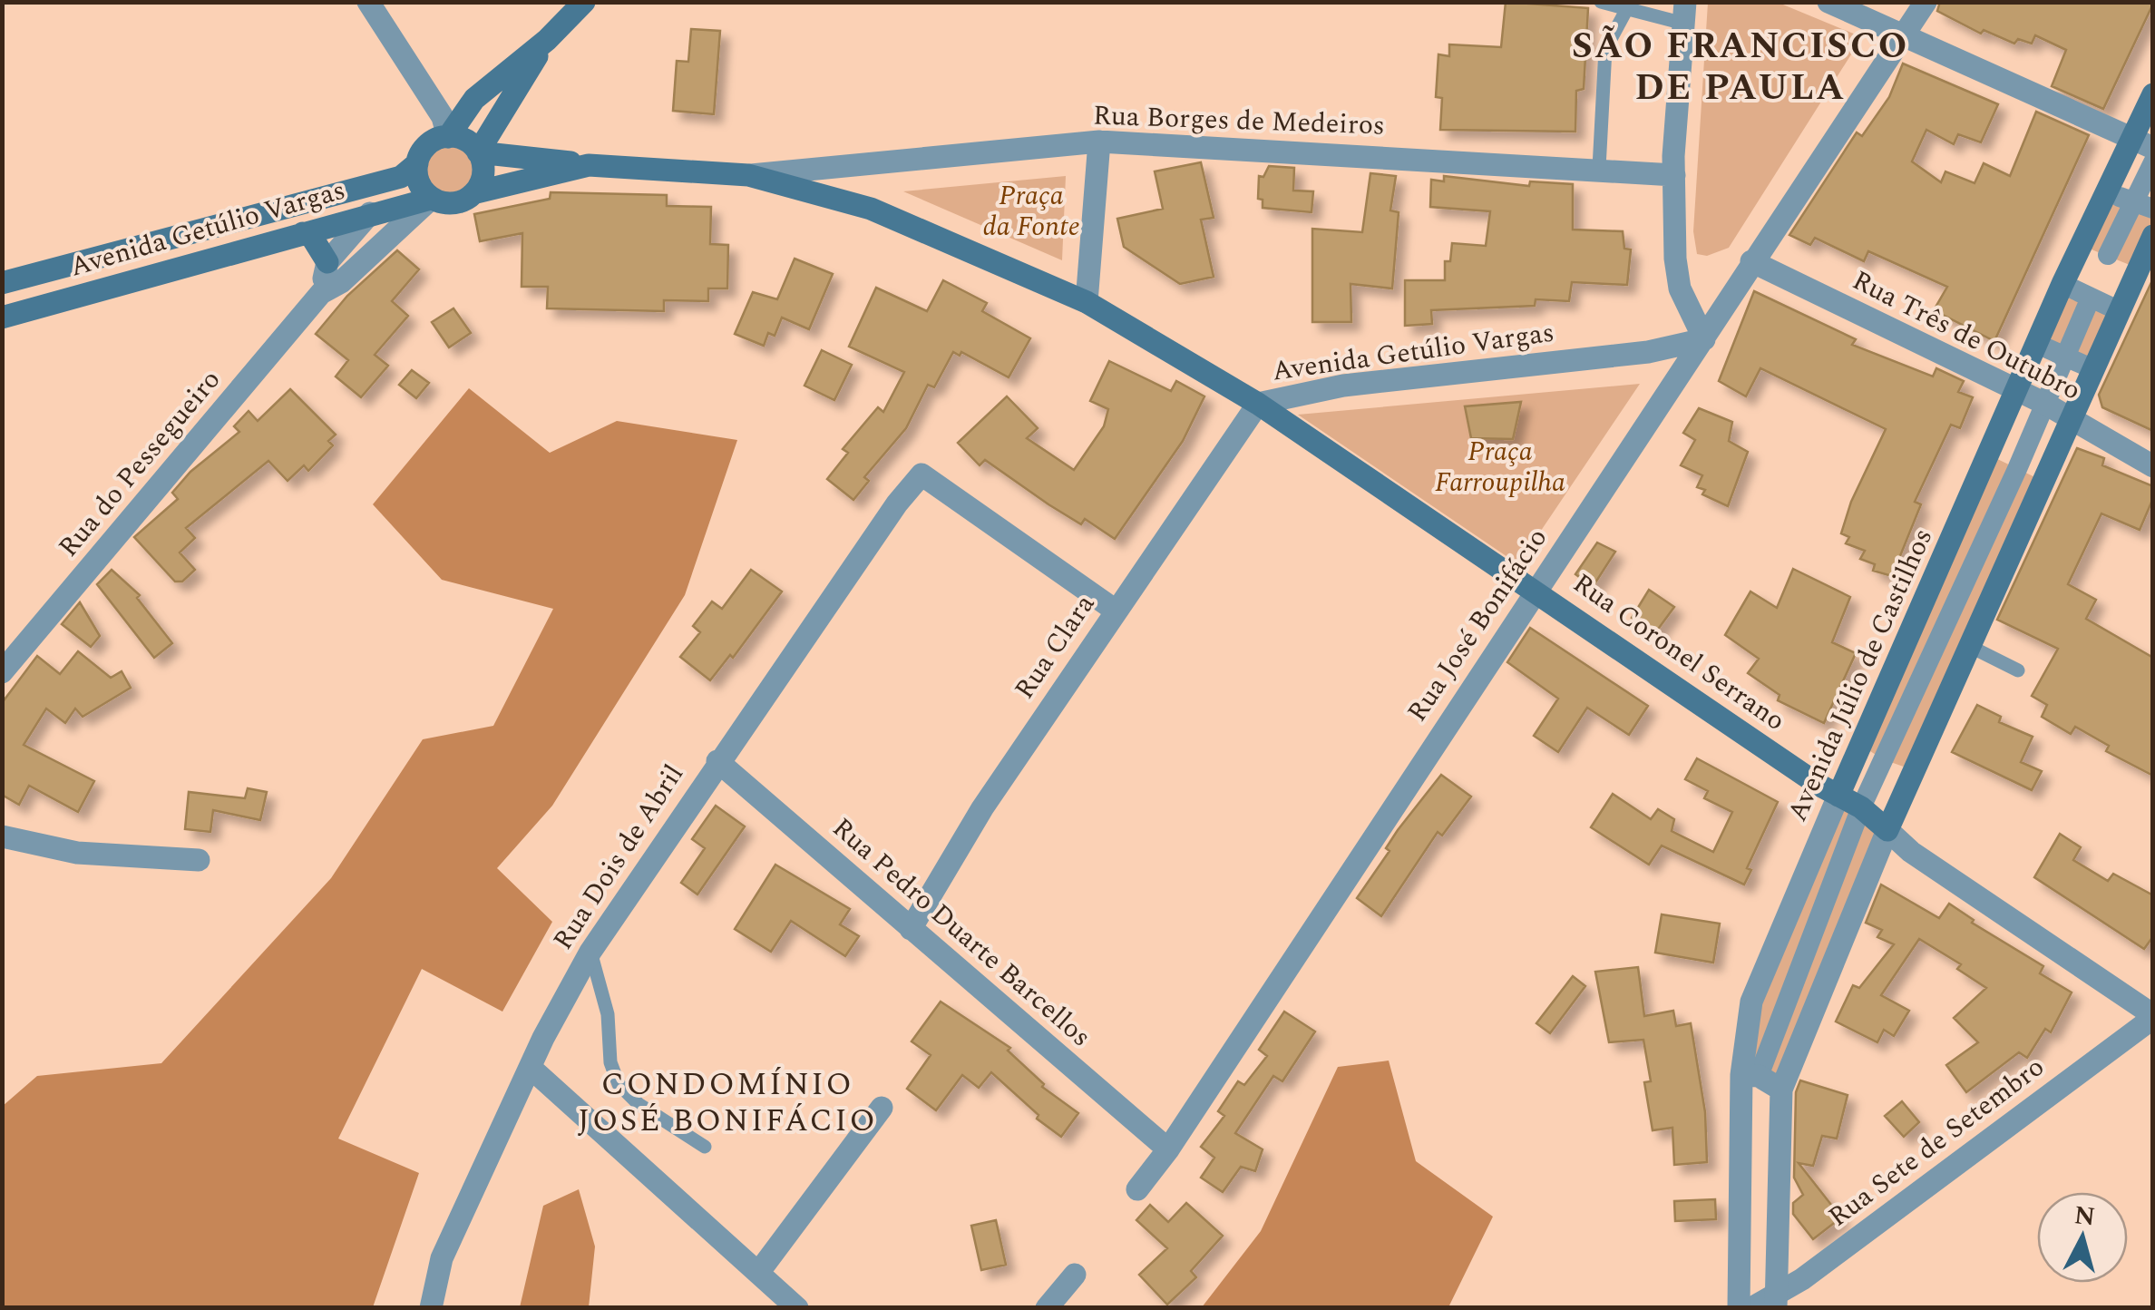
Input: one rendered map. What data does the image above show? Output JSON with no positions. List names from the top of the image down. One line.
{"streets":{"main road":["Avenida Getúlio Vargas","Rua Coronel Serrano","Avenida Júlio de Castilhos"],"street":["Rua Borges de Medeiros","Rua Três de Outubro","Rua do Pessegueiro","Rua José Bonifácio","Rua Clara","Rua Dois de Abril","Rua Pedro Duarte Barcellos","Rua Sete de Setembro"]},"crossings":[["Rua Borges de Medeiros","Avenida Getúlio Vargas"],["Avenida Getúlio Vargas","Rua do Pessegueiro"],["Avenida Getúlio Vargas","Rua José Bonifácio"],["Avenida Getúlio Vargas","Rua Clara"],["Avenida Getúlio Vargas","Rua Coronel Serrano"],["Rua Três de Outubro","Rua José Bonifácio"],["Rua Três de Outubro","Avenida Júlio de Castilhos"],["Rua José Bonifácio","Rua Coronel Serrano"],["Rua José Bonifácio","Rua Pedro Duarte Barcellos"],["Rua Clara","Rua Coronel Serrano"],["Rua Clara","Rua Dois de Abril"],["Rua Clara","Rua Pedro Duarte Barcellos"],["Rua Coronel Serrano","Avenida Júlio de Castilhos"],["Rua Coronel Serrano","Rua Sete de Setembro"],["Rua Dois de Abril","Rua Pedro Duarte Barcellos"]],"districts":["SÃO FRANCISCO DE PAULA","CONDOMÍNIO JOSÉ BONIFÁCIO"],"parks":["Praça da Fonte","Praça Farroupilha"],"north":"top"}
